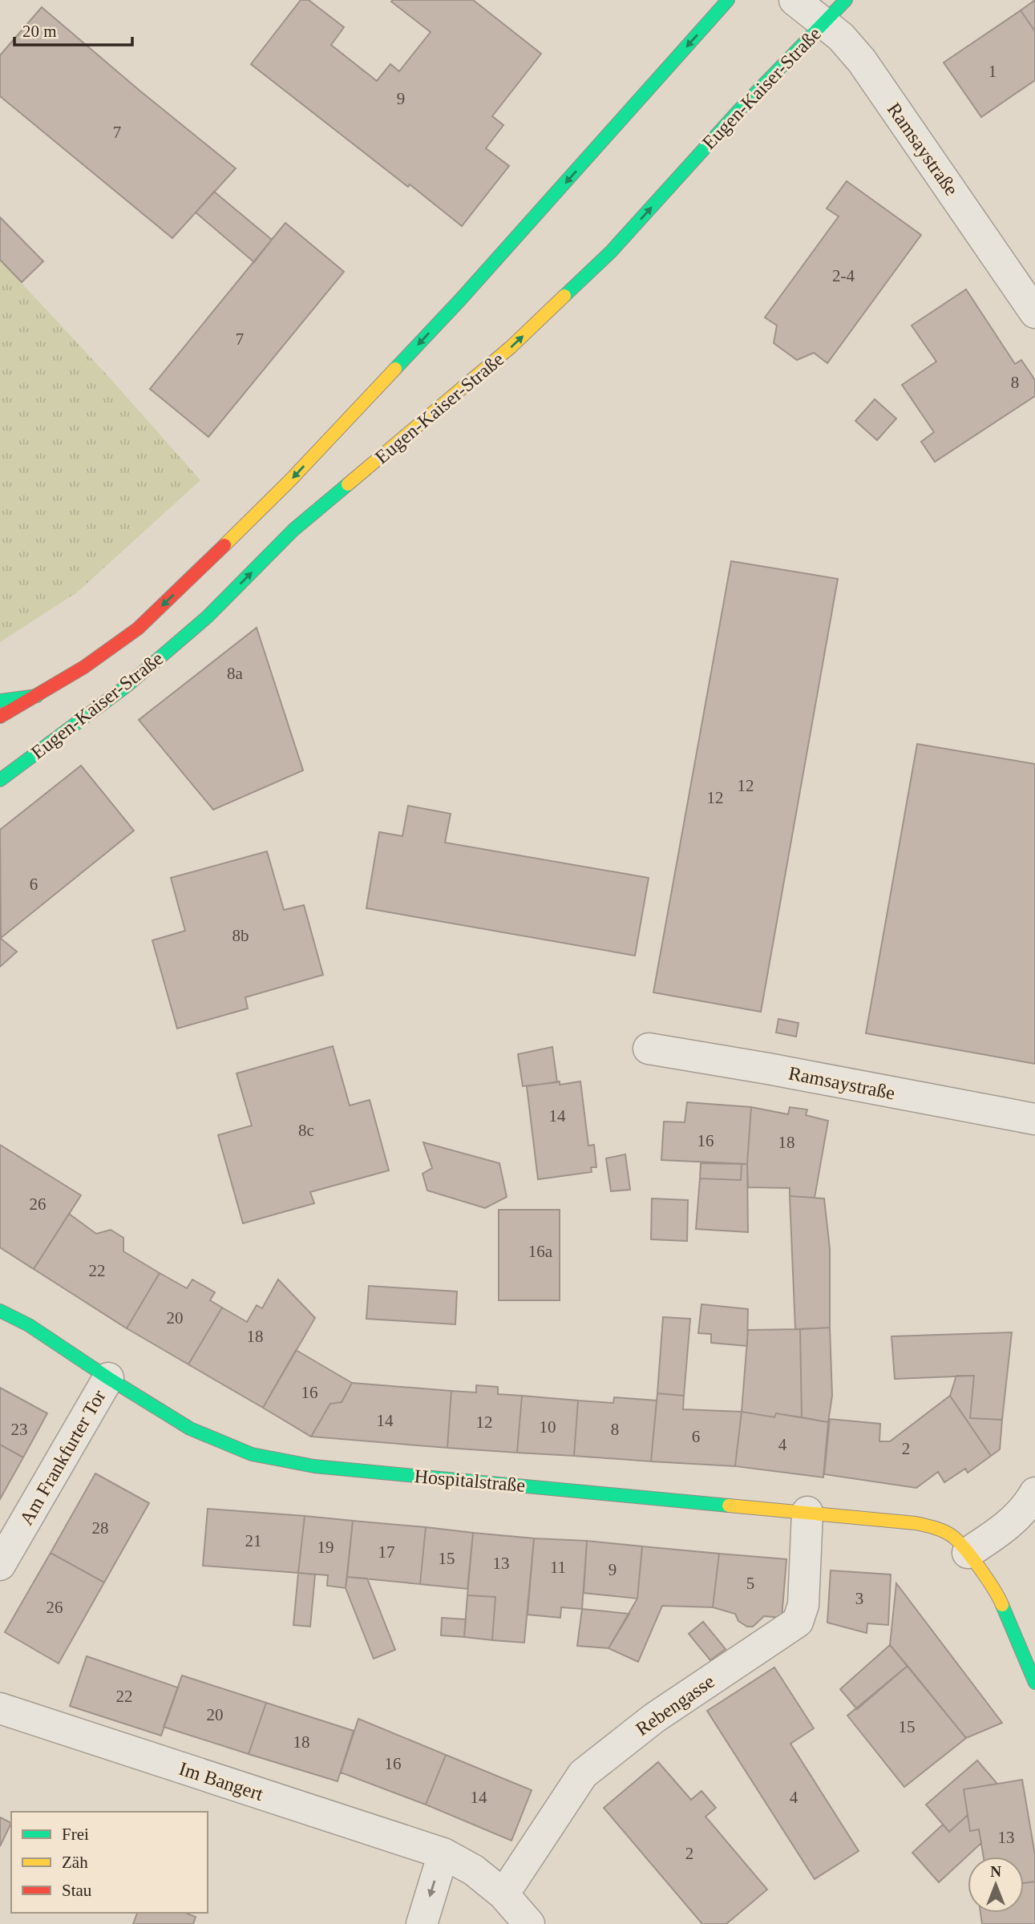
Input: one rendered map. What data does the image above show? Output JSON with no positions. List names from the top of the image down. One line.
{"streets":{"main road":["Eugen-Kaiser-Straße","Hospitalstraße"],"street":["Ramsaystraße","Am Frankfurter Tor","Rebengasse","Im Bangert"]},"crossings":[["Eugen-Kaiser-Straße","Ramsaystraße"],["Am Frankfurter Tor","Hospitalstraße"],["Hospitalstraße","Rebengasse"],["Rebengasse","Im Bangert"]],"house_numbers":["1","9","7","2-4","7","8","8a","12","12","6","8b","14","8c","16","18","26","16a","22","20","18","16","14","12","10","23","8","6","4","2","28","21","19","17","15","13","11","9","5","3","26","22","20","15","18","16","14","4","13","2"],"legend":["Frei","Zäh","Stau"],"scale_bar":"20 m","north":"top"}
